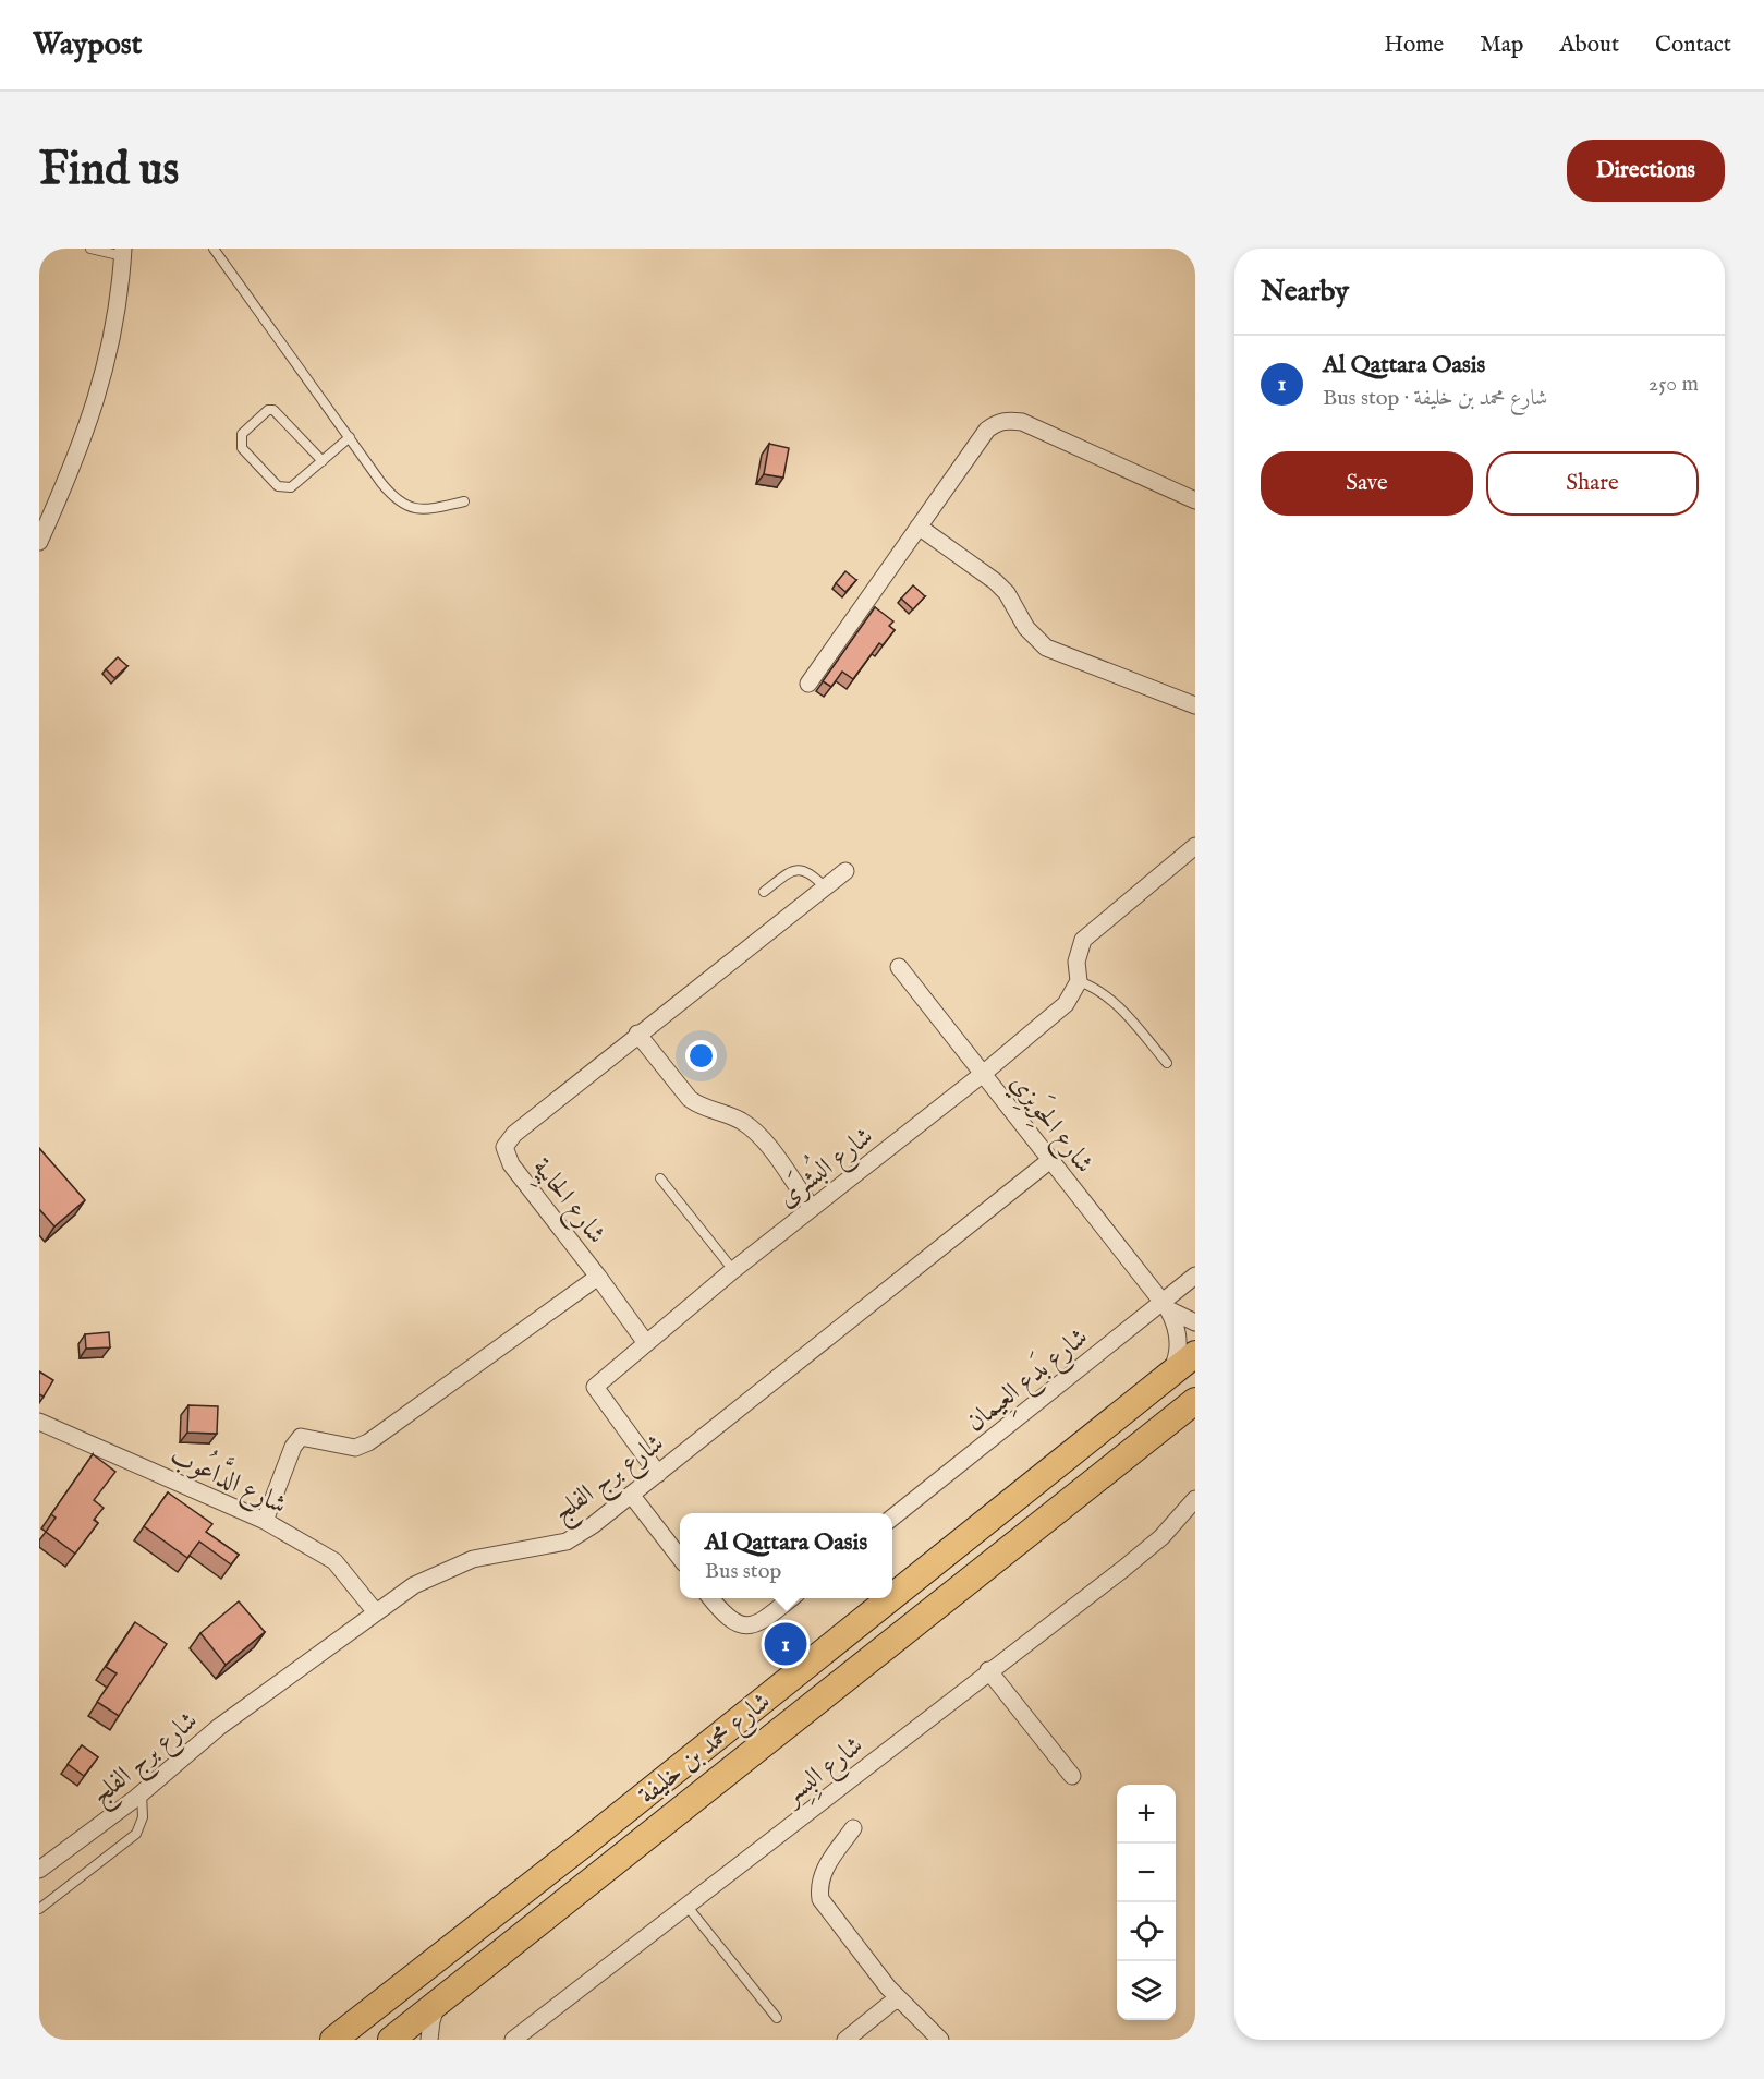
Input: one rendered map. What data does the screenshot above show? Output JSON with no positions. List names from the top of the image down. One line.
{"streets":{"highway":["شارع محمد بن خليفة"],"street":["شارع الحِوَيزِي","شارع البُشرَى","شارع الحابِية","شارع بَدع العِيمان","شارع برج الفلج","شارع الدَّاعُوب","شارع البِسِر"]},"crossings":[["شارع الحِوَيزِي","شارع البُشرَى"],["شارع الحِوَيزِي","شارع بَدع العِيمان"],["شارع الحِوَيزِي","شارع برج الفلج"],["شارع الحِوَيزِي","شارع محمد بن خليفة"],["شارع البُشرَى","شارع برج الفلج"],["شارع الحابِية","شارع الدَّاعُوب"],["شارع برج الفلج","شارع الدَّاعُوب"]],"page":{"header":"Waypost","nav":["Home","Map","About","Contact"],"buttons":["Directions",["Save","Share"]],"title":"Find us","heading":"Nearby","list":[{"mark":"1","name":"Al Qattara Oasis","note":"Bus stop · شارع محمد بن خليفة","value":"250 m"}],"popup":["Al Qattara Oasis","Bus stop"],"pins":"1","map_buttons":["+","−"]}}
